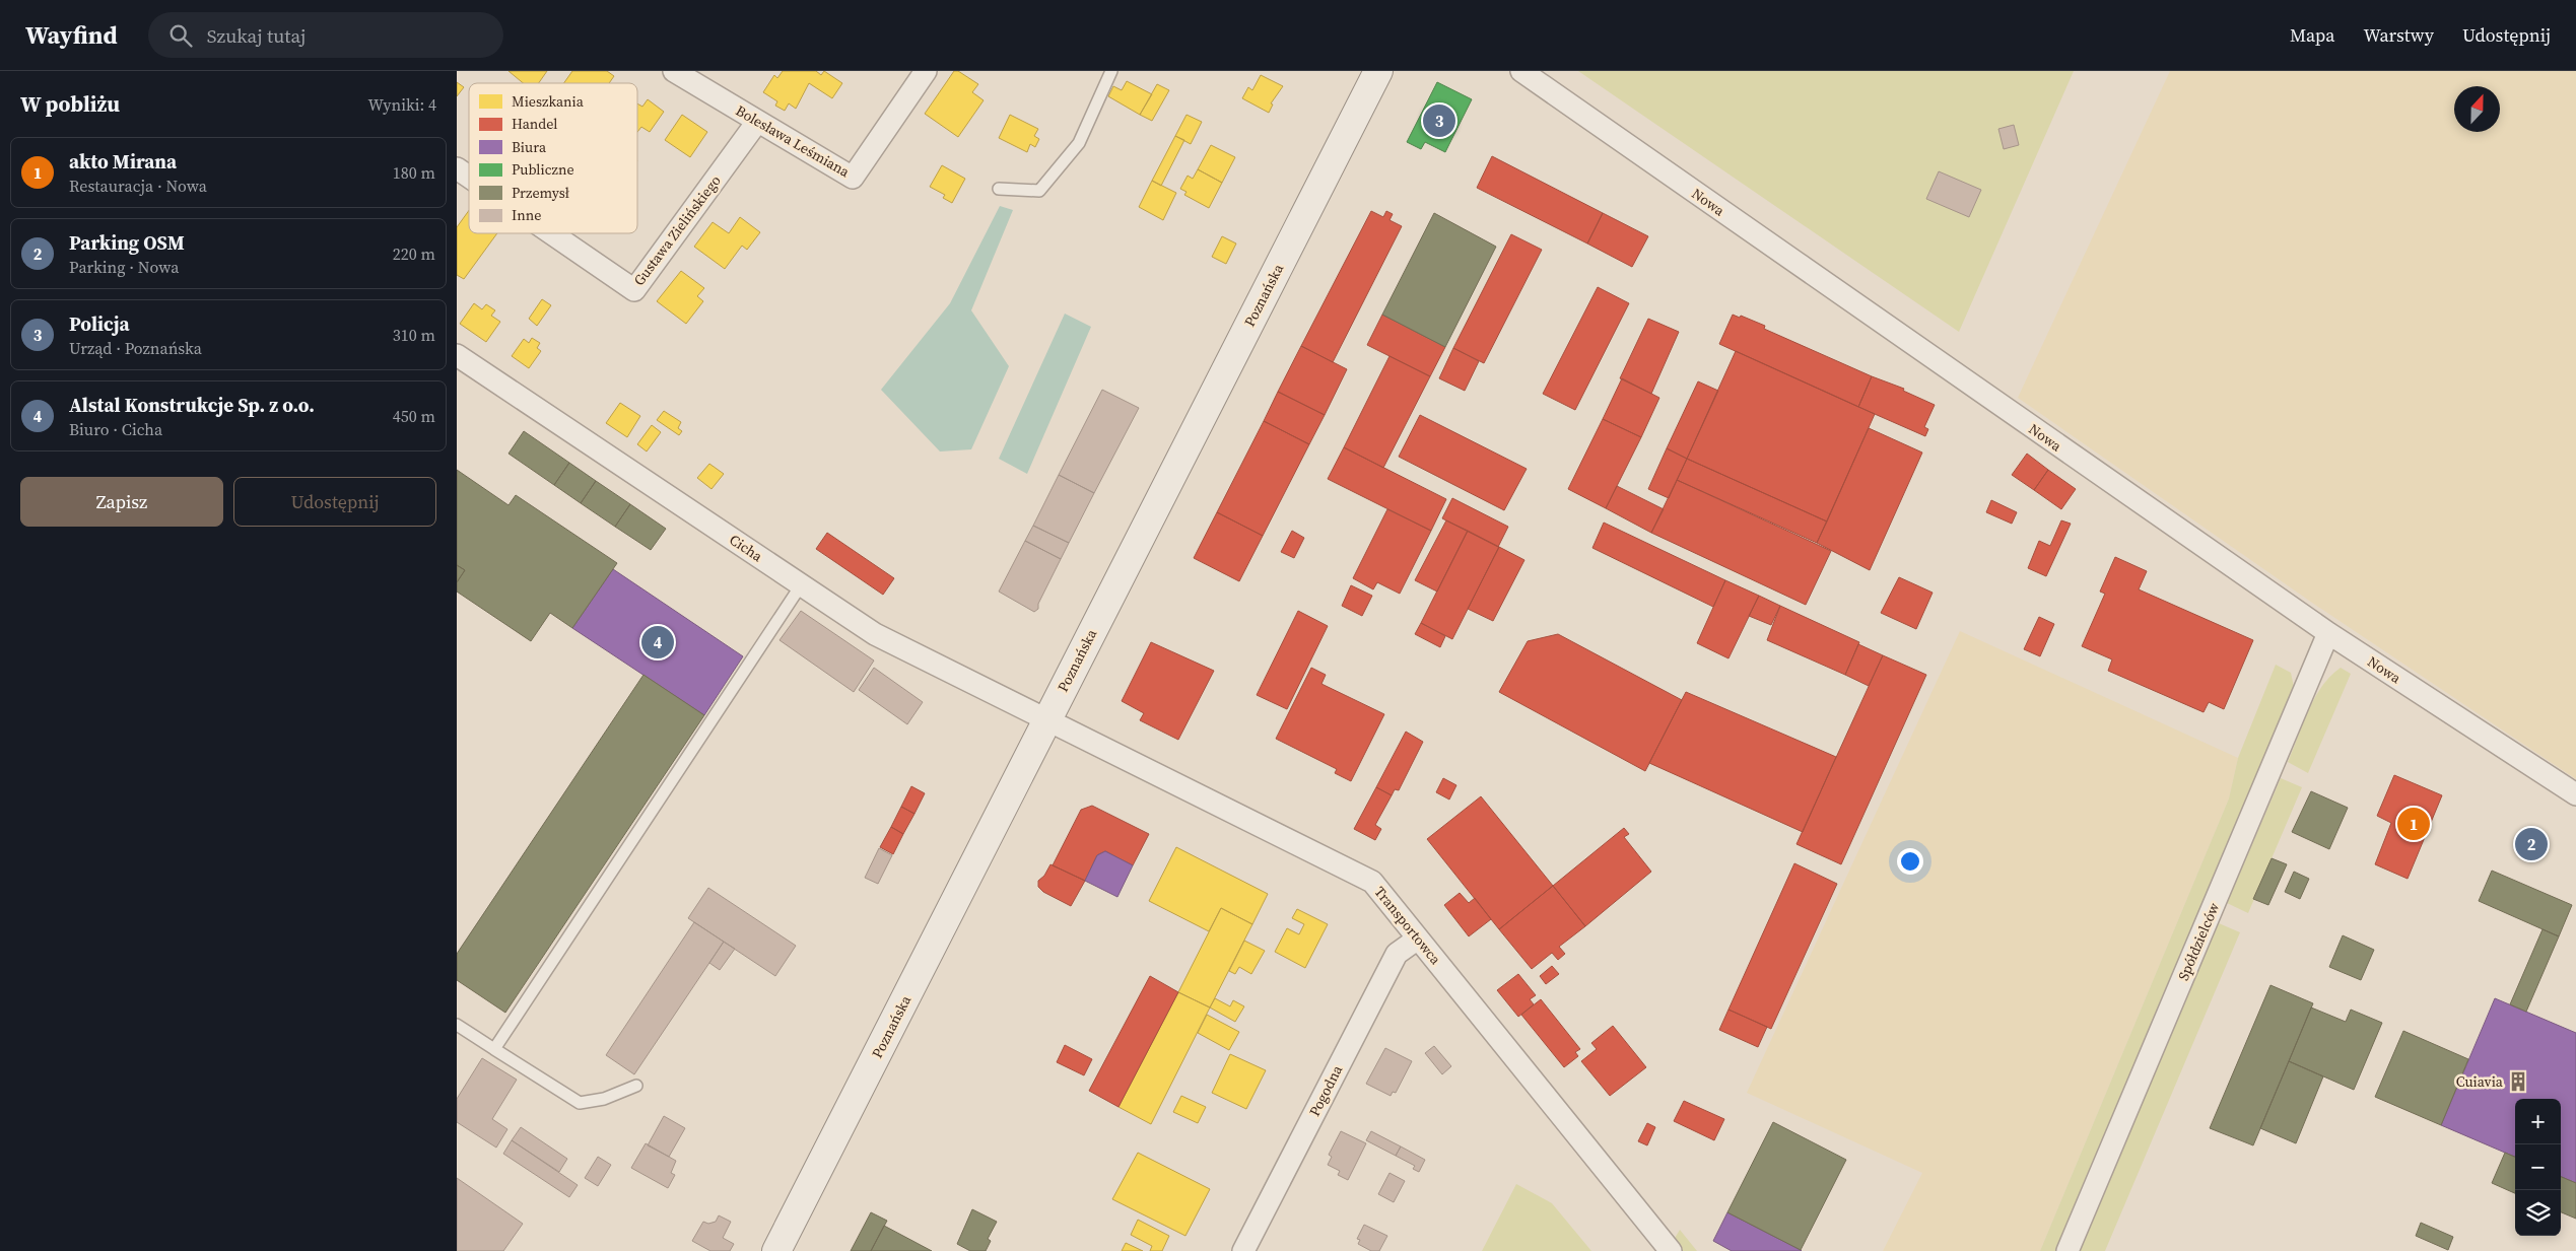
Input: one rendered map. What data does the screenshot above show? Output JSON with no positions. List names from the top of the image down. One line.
{"streets":{"main road":["Poznańska"],"street":["Bolesława Leśmiana","Nowa","Gustawa Zielińskiego","Cicha","Transportowca","Spółdzielców","Pogodna"]},"crossings":[["Bolesława Leśmiana","Gustawa Zielińskiego"],["Nowa","Spółdzielców"],["Poznańska","Cicha"],["Poznańska","Transportowca"],["Cicha","Transportowca"],["Transportowca","Pogodna"]],"places":{"building":["Cuiavia"]},"legend":["Mieszkania","Handel","Biura","Publiczne","Przemysł","Inne"],"north":"top","page":{"header":"Wayfind","search":"Szukaj tutaj","nav":["Mapa","Warstwy","Udostępnij"],"heading":["W pobliżu","Wyniki: 4"],"pins":["3","4","1","2"],"list":[{"mark":"1","name":"akto Mirana","note":"Restauracja · Nowa","value":"180 m"},{"mark":"2","name":"Parking OSM","note":"Parking · Nowa","value":"220 m"},{"mark":"3","name":"Policja","note":"Urząd · Poznańska","value":"310 m"},{"mark":"4","name":"Alstal Konstrukcje Sp. z o.o.","note":"Biuro · Cicha","value":"450 m"}],"buttons":["Zapisz","Udostępnij"],"map_buttons":["+","−"]}}
